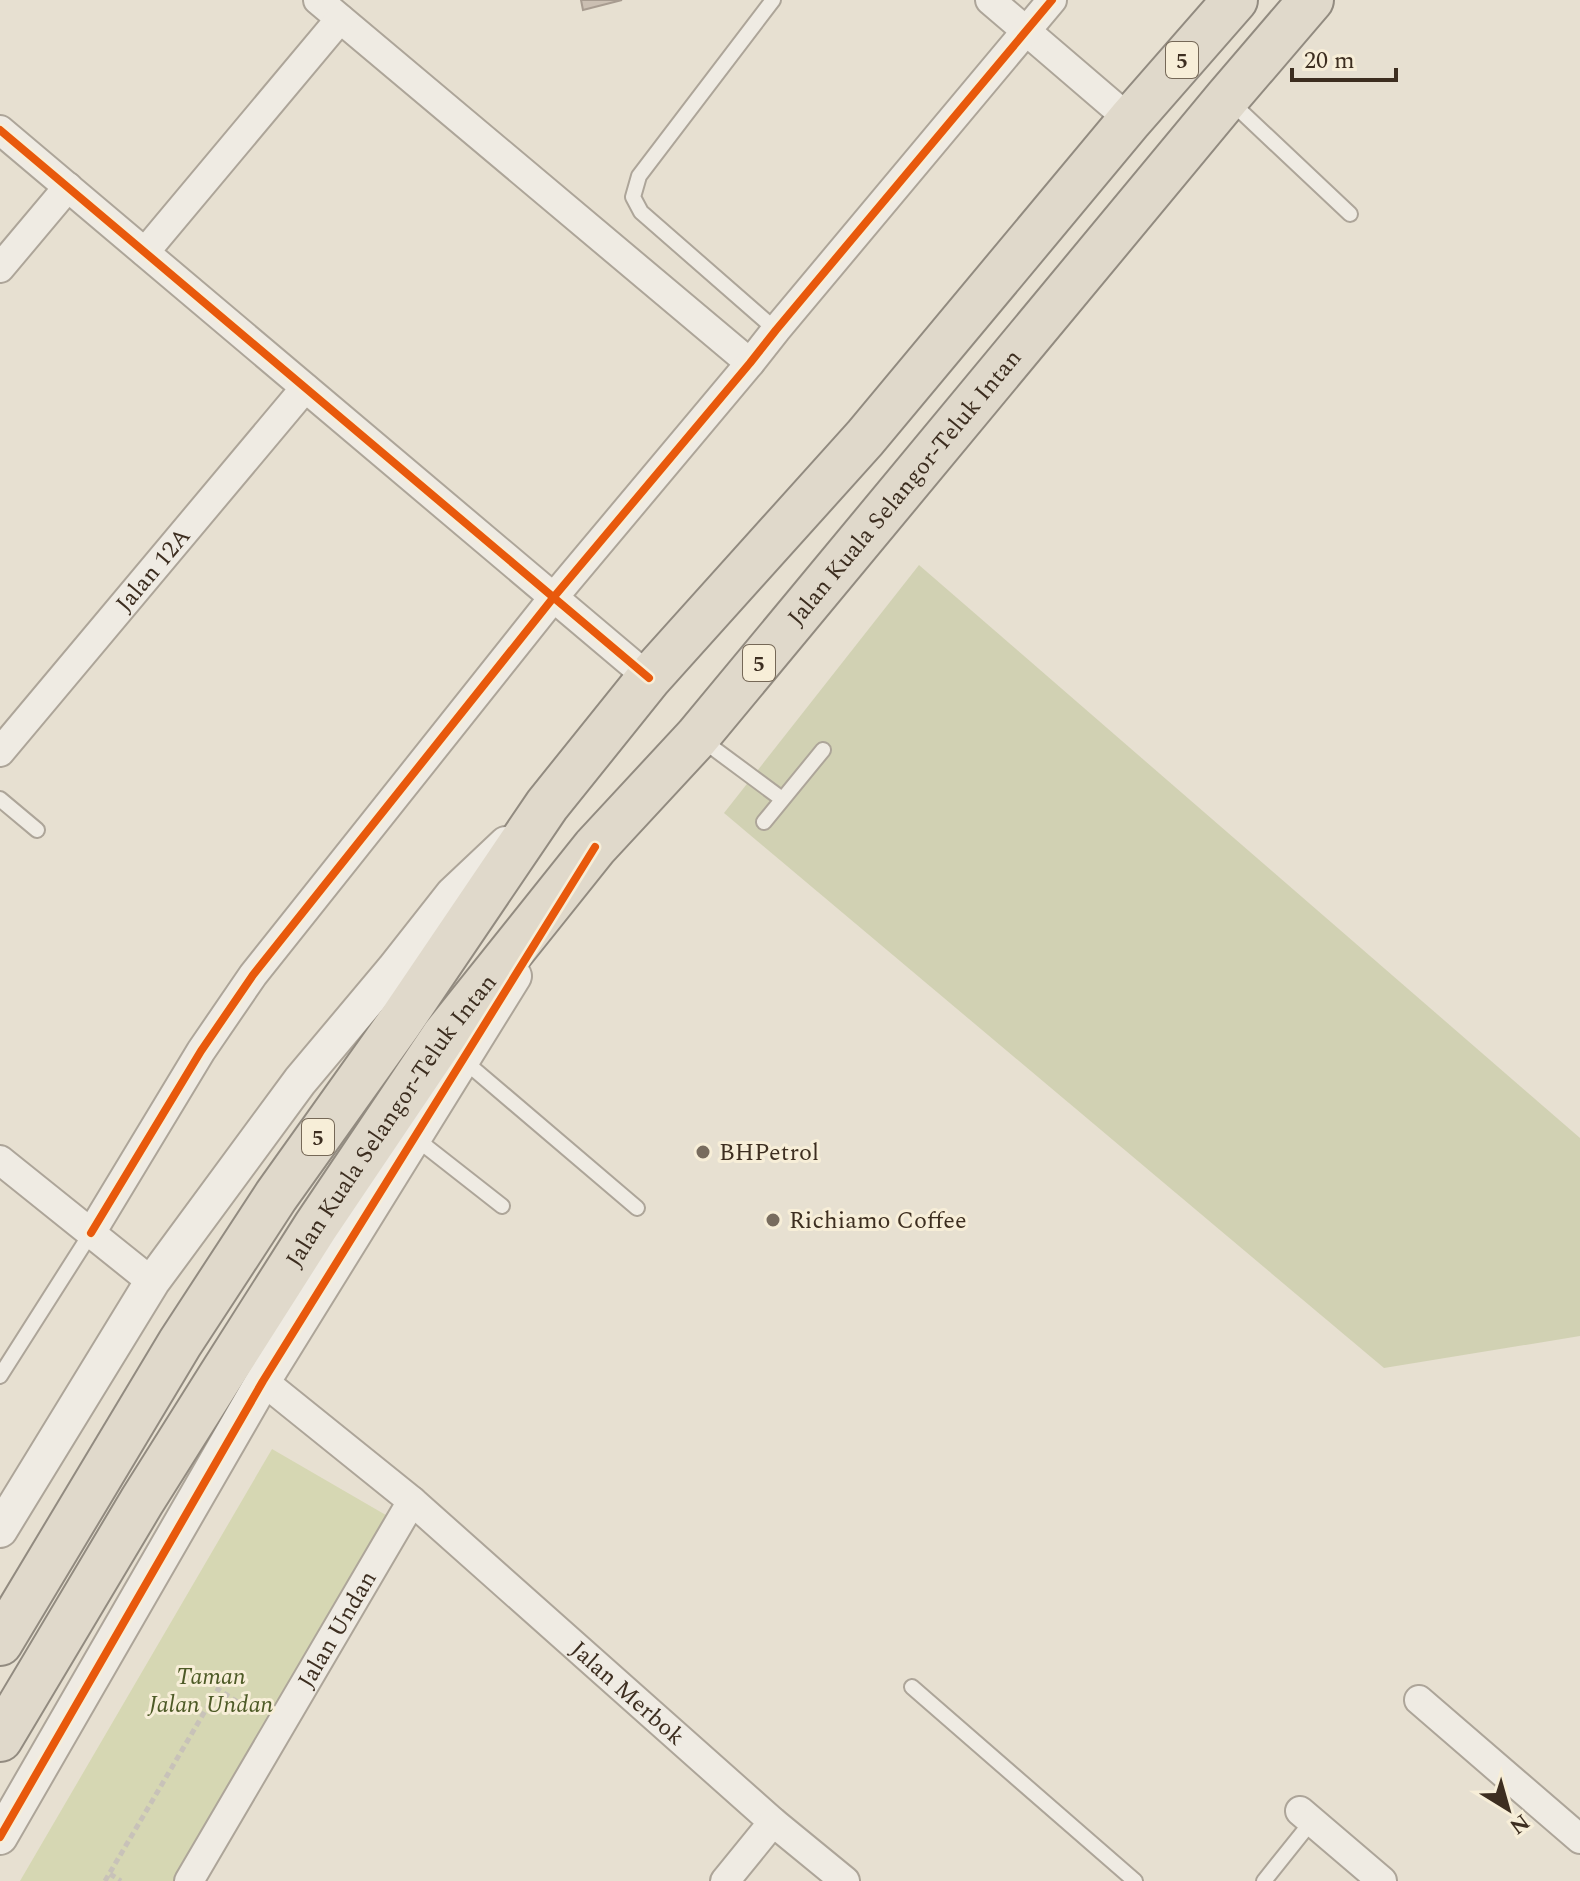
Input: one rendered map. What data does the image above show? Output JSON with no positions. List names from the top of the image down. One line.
{"streets":{"highway":["5","Jalan Kuala Selangor-Teluk Intan"],"street":["Jalan 12A","Jalan Undan","Jalan Merbok"]},"crossings":[["Jalan Undan","Jalan Merbok"]],"parks":["Taman Jalan Undan"],"places":["BHPetrol","Richiamo Coffee"],"scale_bar":"20 m","north":"bottom right"}
